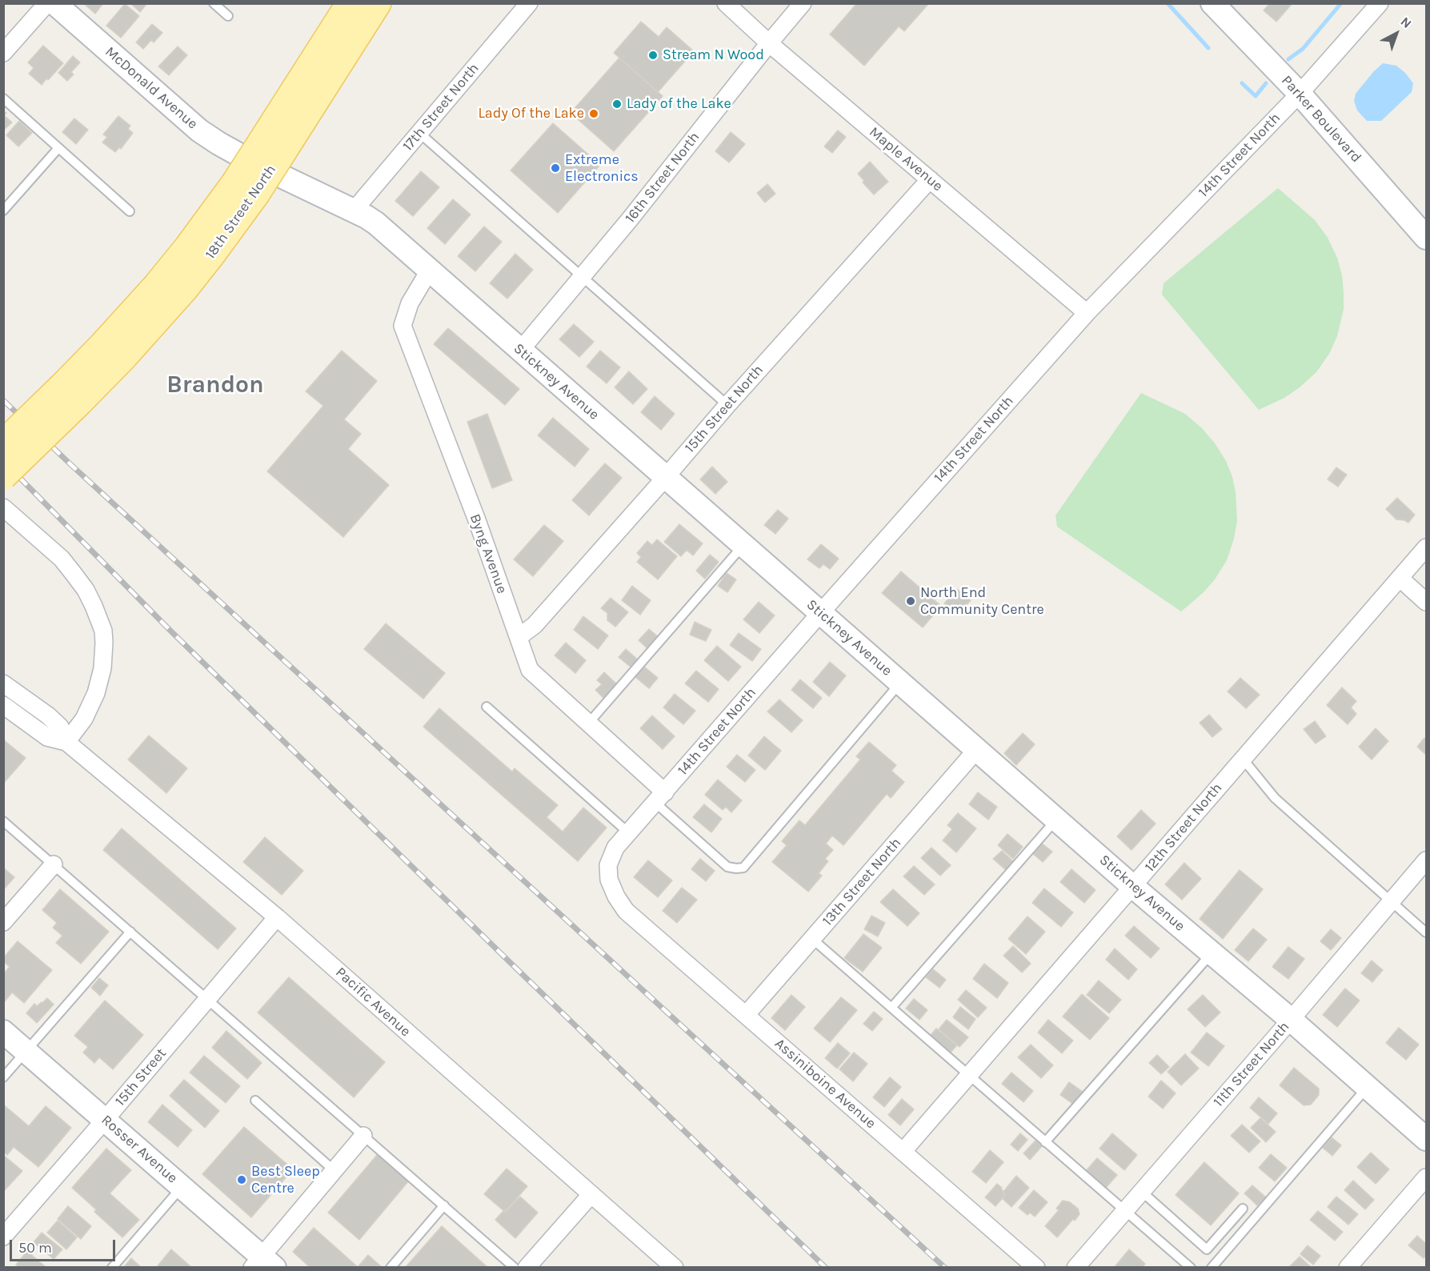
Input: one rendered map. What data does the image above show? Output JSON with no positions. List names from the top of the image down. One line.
{"streets":{"main road":["18th Street North"],"street":["McDonald Avenue","17th Street North","Parker Boulevard","14th Street North","Maple Avenue","16th Street North","Stickney Avenue","15th Street North","Byng Avenue","12th Street North","13th Street North","Pacific Avenue","11th Street North","15th Street","Assiniboine Avenue","Rosser Avenue"]},"crossings":[["McDonald Avenue","18th Street North"],["McDonald Avenue","Stickney Avenue"],["17th Street North","Stickney Avenue"],["Parker Boulevard","14th Street North"],["14th Street North","Maple Avenue"],["14th Street North","Stickney Avenue"],["14th Street North","Byng Avenue"],["14th Street North","Assiniboine Avenue"],["Maple Avenue","16th Street North"],["Maple Avenue","15th Street North"],["16th Street North","Stickney Avenue"],["18th Street North","Stickney Avenue"],["Stickney Avenue","15th Street North"],["Stickney Avenue","Byng Avenue"],["Stickney Avenue","12th Street North"],["Stickney Avenue","13th Street North"],["Stickney Avenue","11th Street North"],["15th Street North","Byng Avenue"],["12th Street North","Assiniboine Avenue"],["13th Street North","Assiniboine Avenue"],["Pacific Avenue","15th Street"],["15th Street","Rosser Avenue"]],"districts":["Brandon"],"places":["Stream N Wood","Lady of the Lake","Lady Of the Lake","Extreme Electronics","North End Community Centre","Best Sleep Centre"],"scale_bar":"50 m","north":"top right"}
